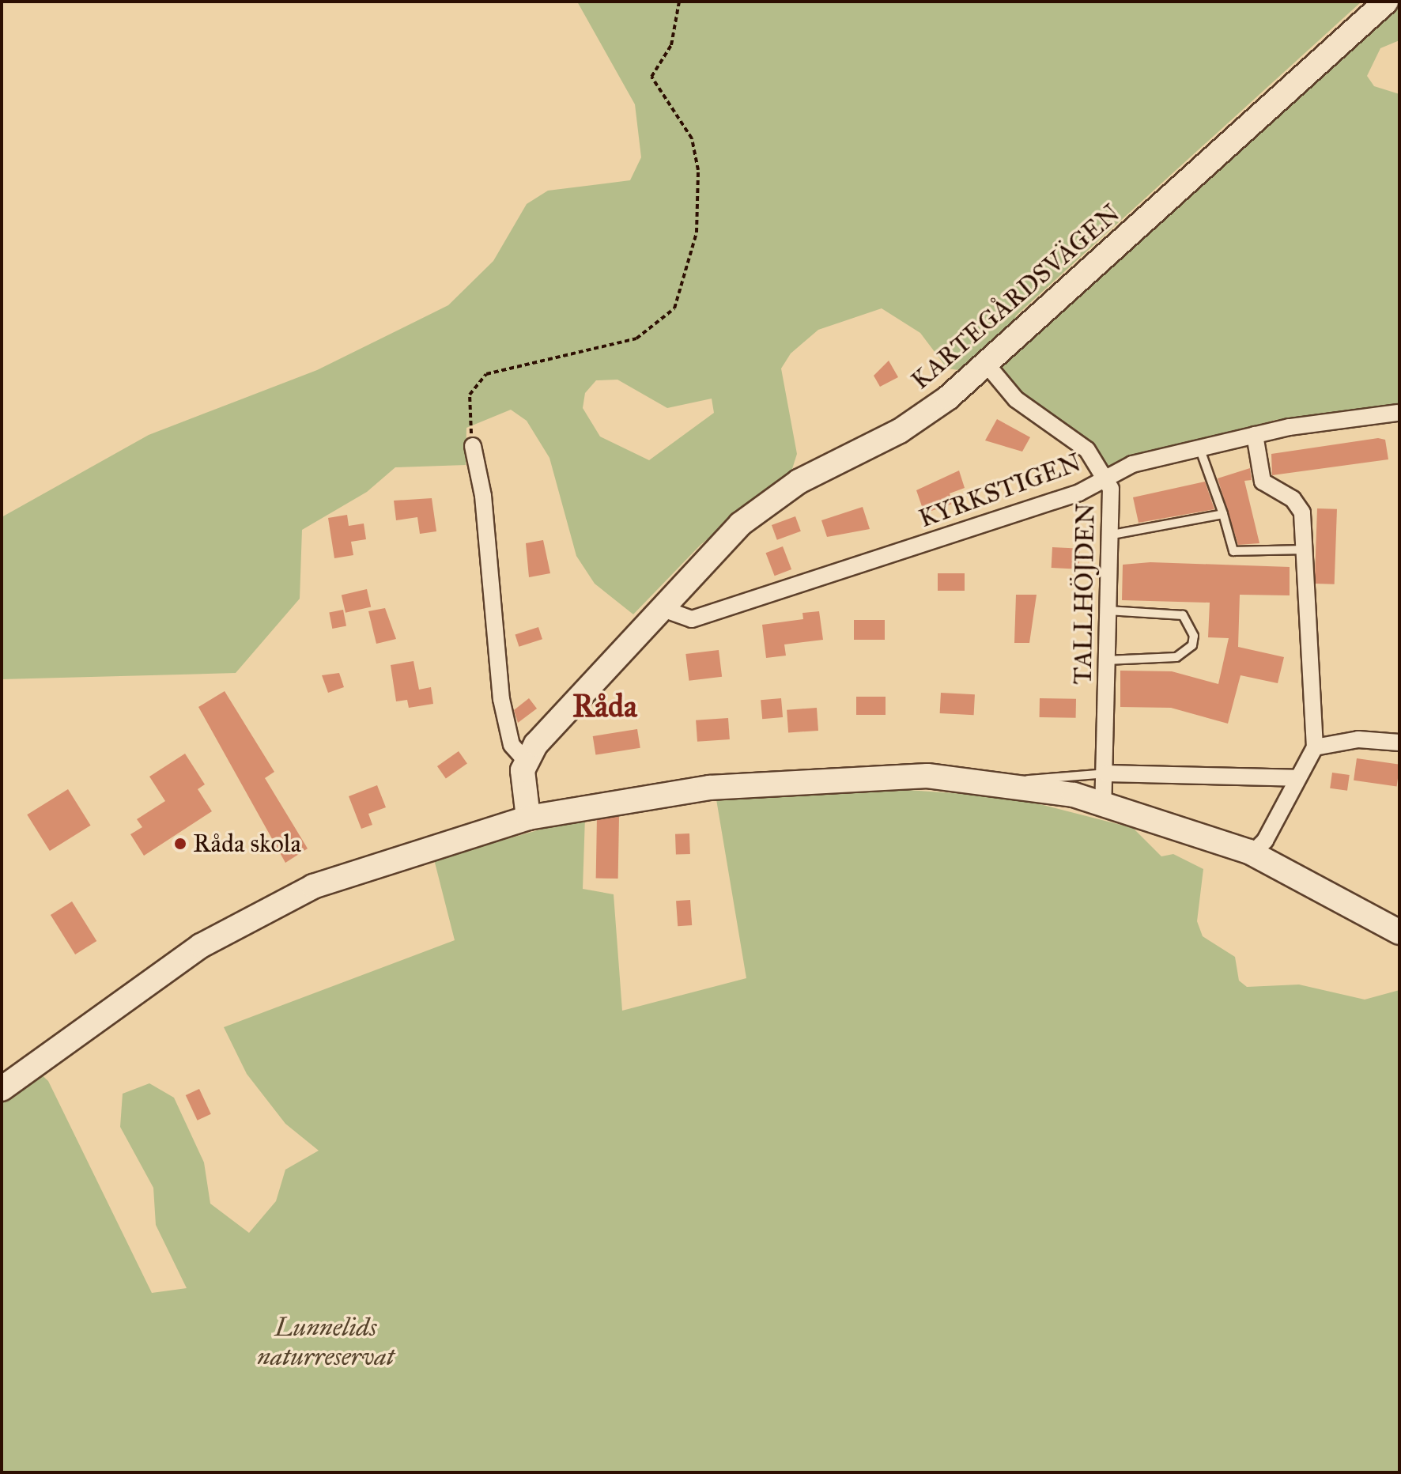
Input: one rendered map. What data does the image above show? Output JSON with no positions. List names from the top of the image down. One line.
{"streets":{"street":["KARTEGÅRDSVÄGEN","KYRKSTIGEN","TALLHÖJDEN"]},"crossings":[["KARTEGÅRDSVÄGEN","KYRKSTIGEN"],["KARTEGÅRDSVÄGEN","TALLHÖJDEN"],["KYRKSTIGEN","TALLHÖJDEN"]],"districts":["Råda"],"parks":["Lunnelids naturreservat"],"places":["Råda skola"]}
